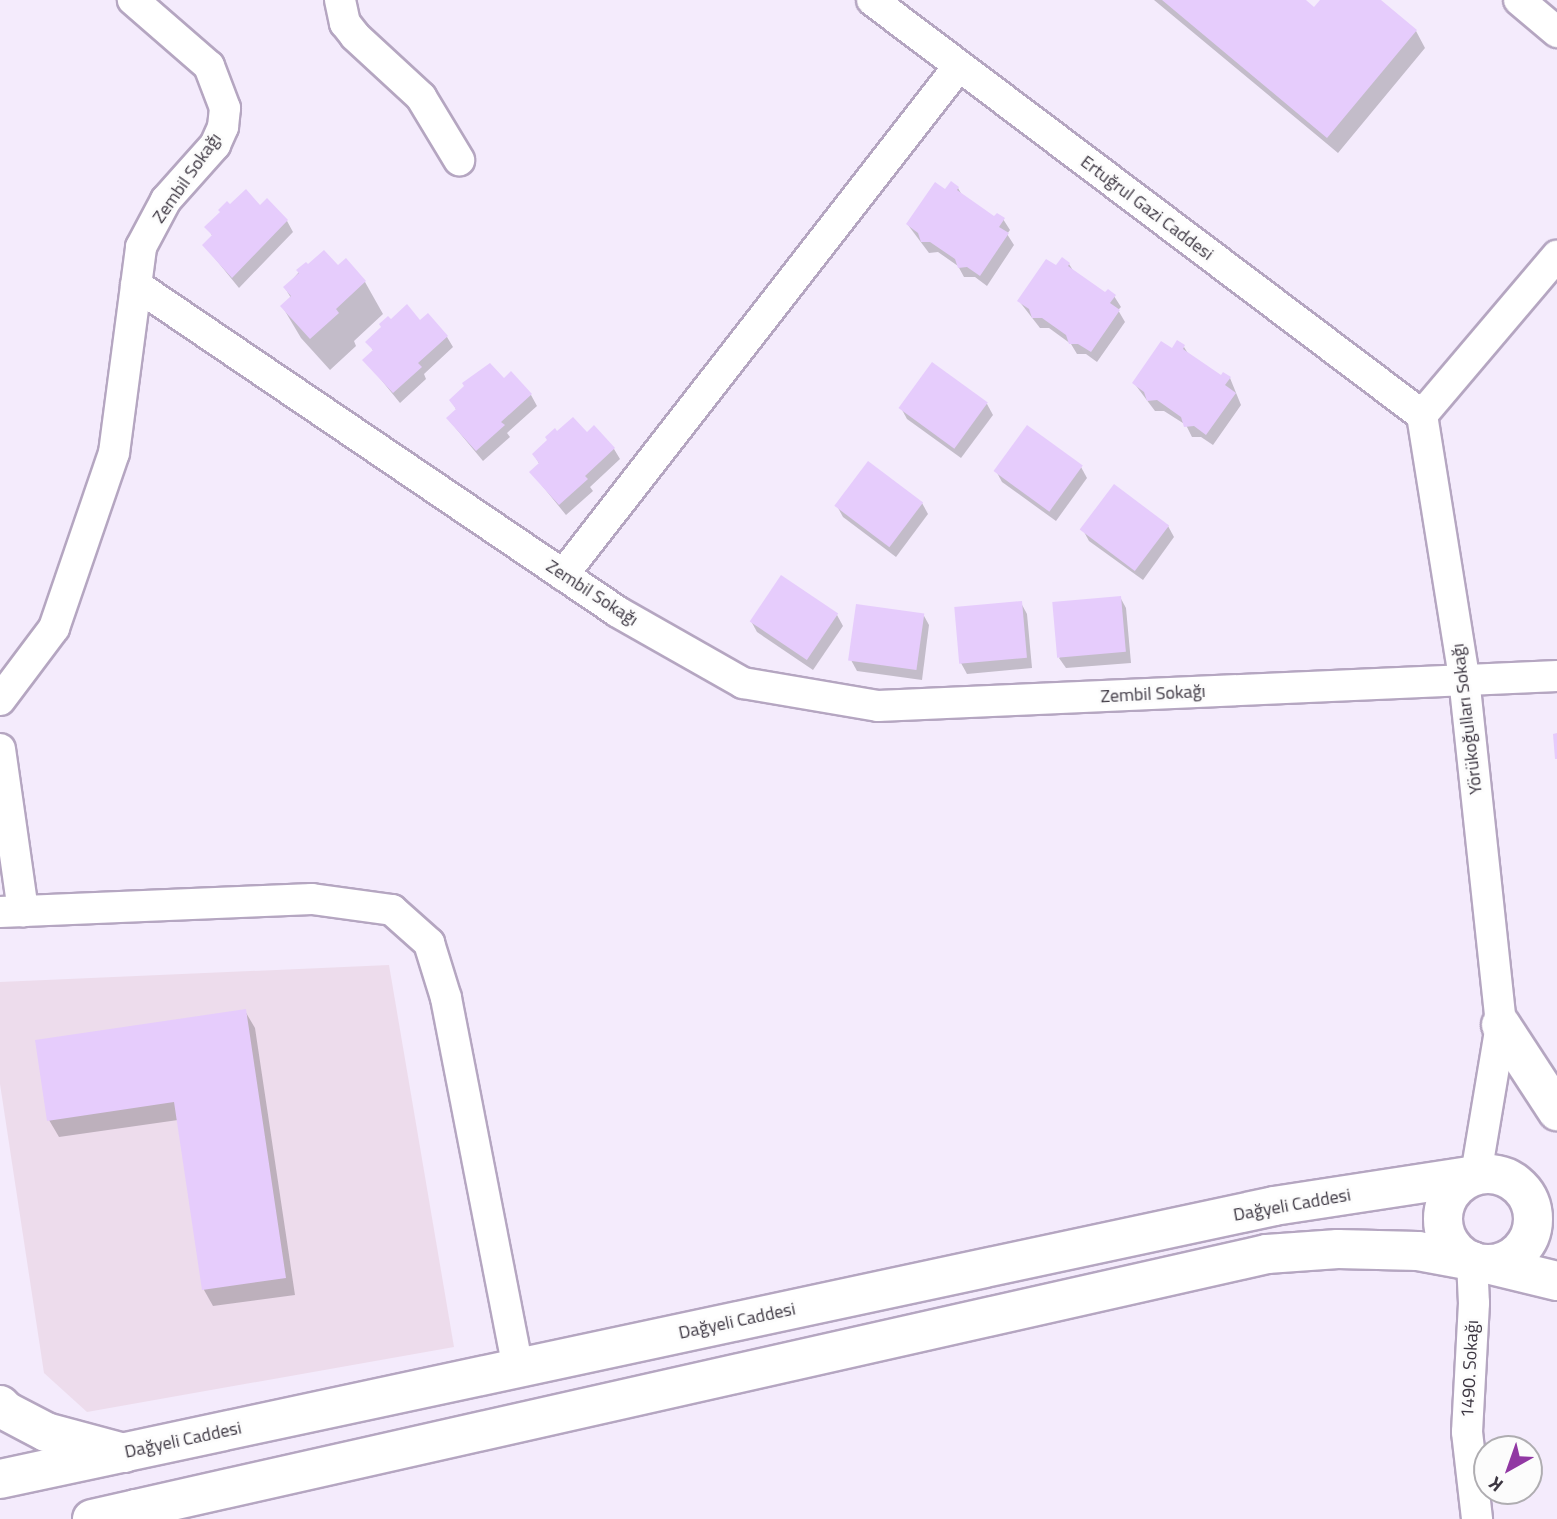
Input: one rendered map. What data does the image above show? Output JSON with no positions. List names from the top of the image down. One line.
{"streets":{"street":["Zembil Sokağı","Ertuğrul Gazi Caddesi","Yörükoğulları Sokağı","Dağyeli Caddesi","1490. Sokağı"]},"crossings":[["Zembil Sokağı","Yörükoğulları Sokağı"],["Ertuğrul Gazi Caddesi","Yörükoğulları Sokağı"],["Yörükoğulları Sokağı","Dağyeli Caddesi"],["Yörükoğulları Sokağı","1490. Sokağı"],["Dağyeli Caddesi","1490. Sokağı"]],"north":"bottom left"}
